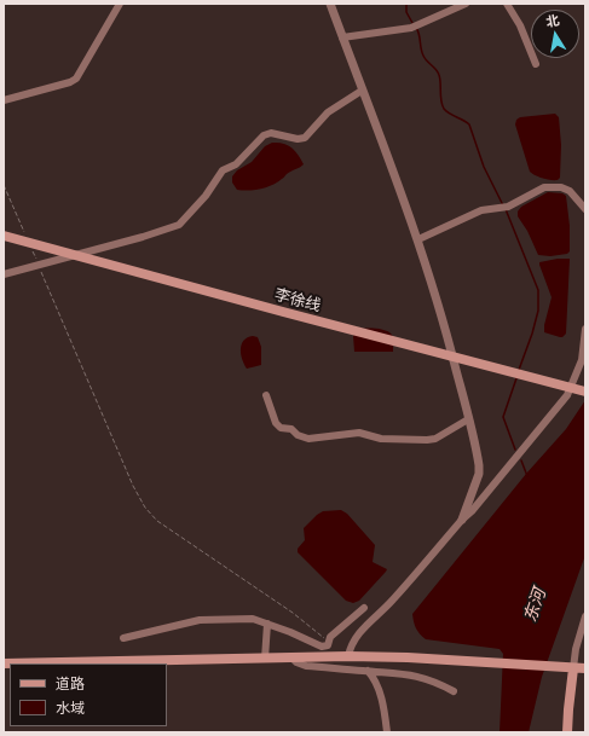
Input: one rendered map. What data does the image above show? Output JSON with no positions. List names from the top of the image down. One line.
{"streets":{"main road":["李徐线"]},"water":["东河"],"legend":["道路","水域"],"north":"top"}
